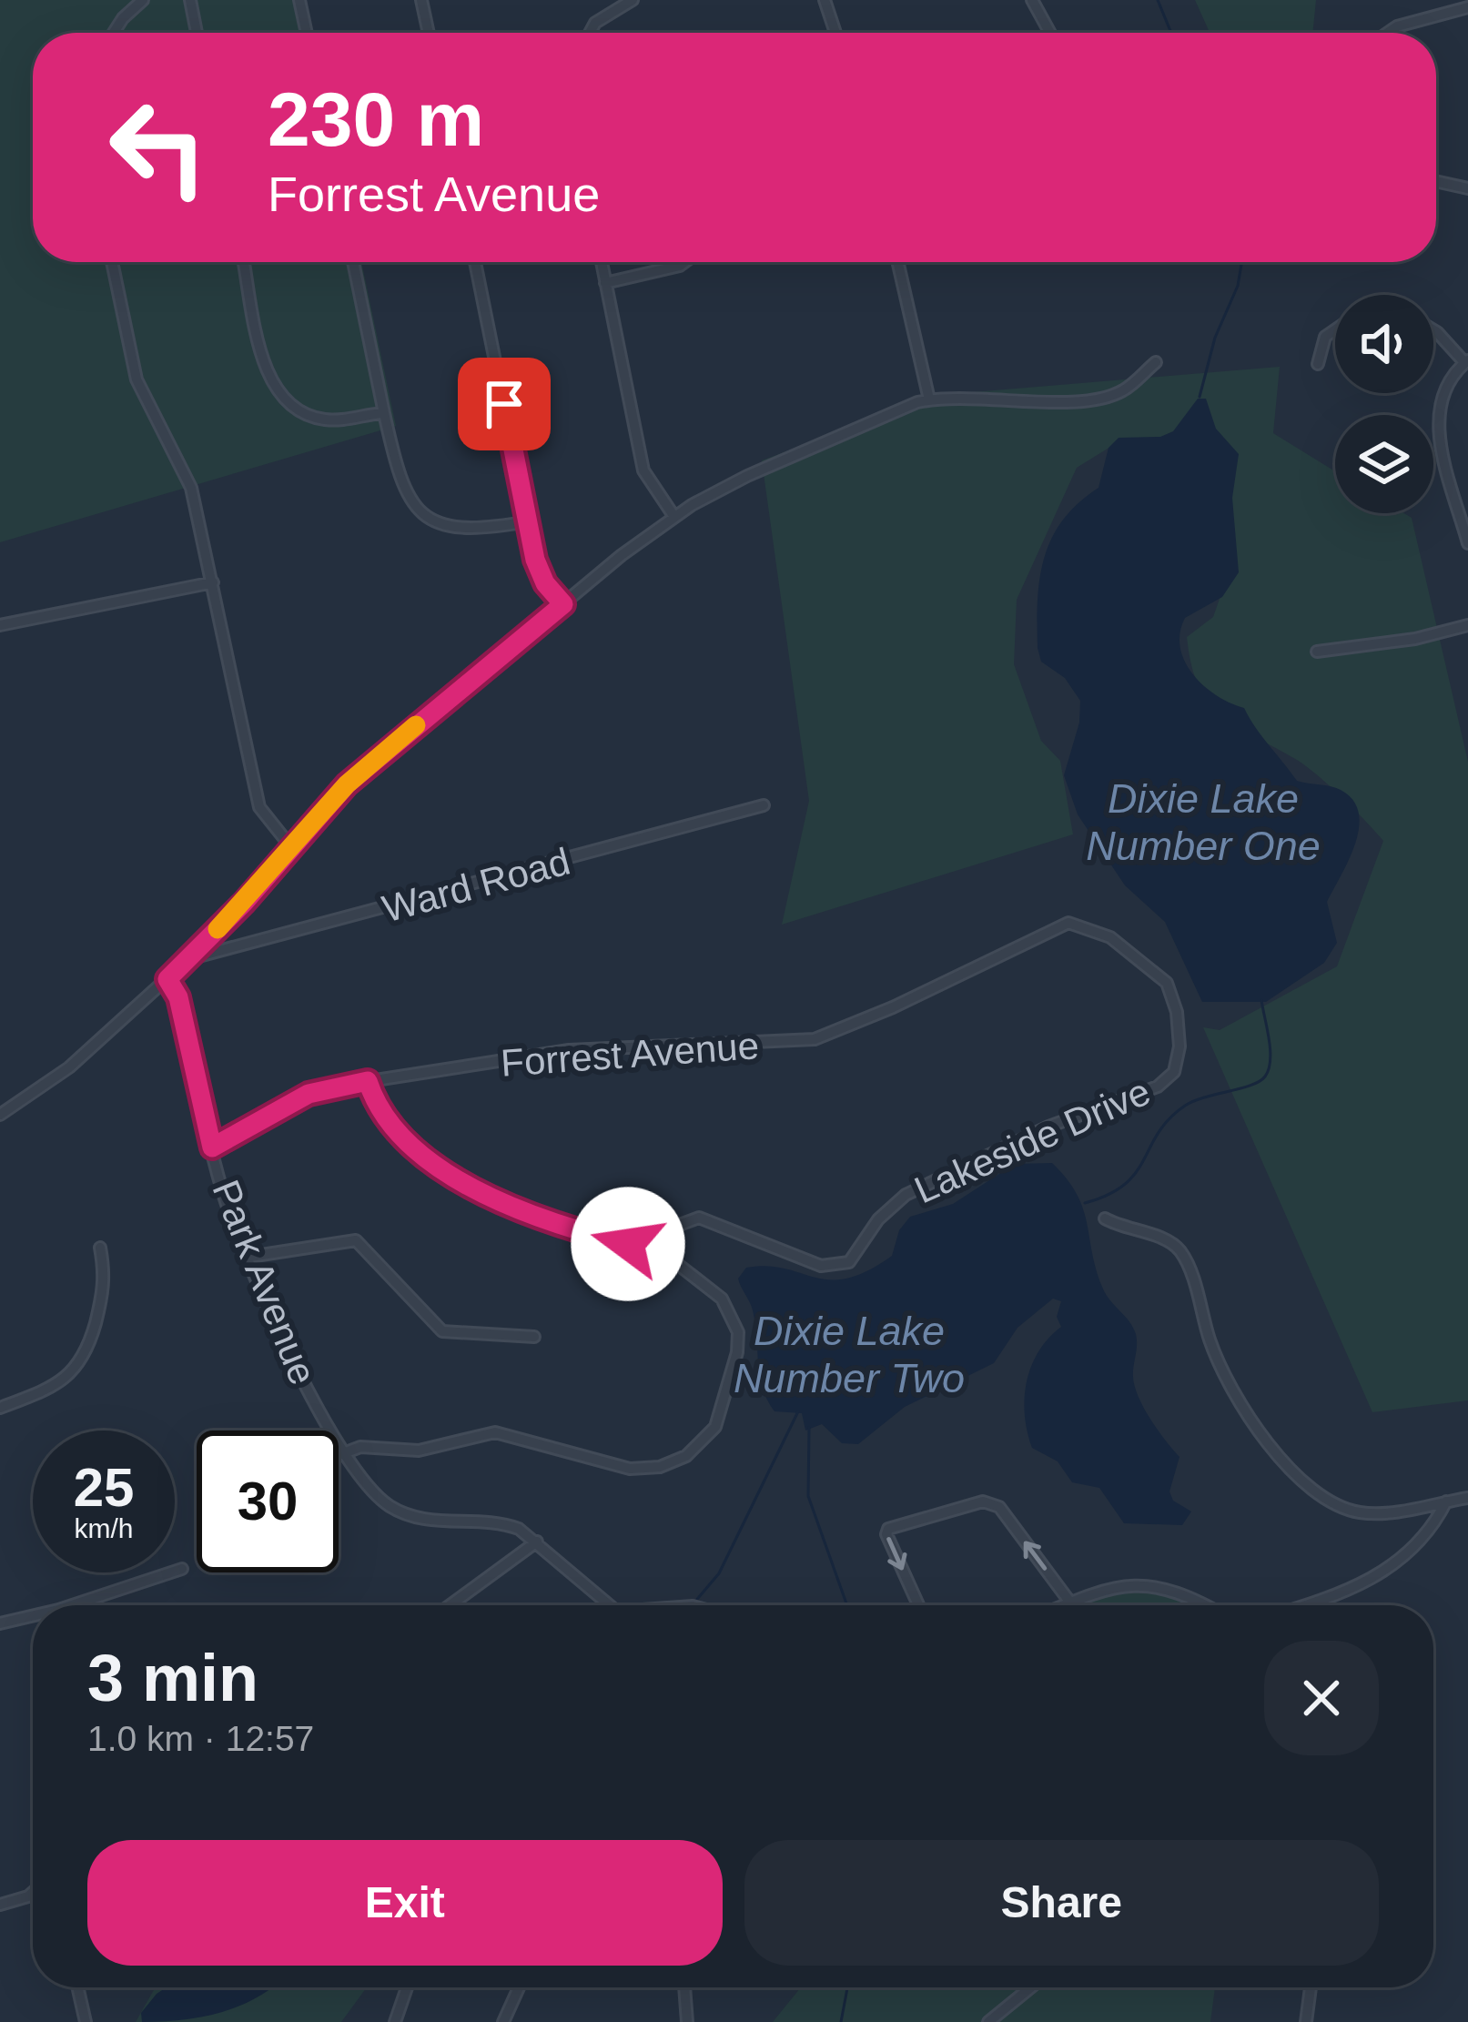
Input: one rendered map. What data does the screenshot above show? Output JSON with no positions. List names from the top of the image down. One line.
{"streets":{"street":["Ward Road","Forrest Avenue","Lakeside Drive","Park Avenue"]},"crossings":[["Forrest Avenue","Lakeside Drive"],["Forrest Avenue","Park Avenue"]],"water":["Dixie Lake Number One","Dixie Lake Number Two"],"page":{"turn":["230 m","Forrest Avenue"],"speed":"25 km/h","limit":"30","heading":["3 min","1.0 km · 12:57"],"buttons":["Exit","Share"]}}
